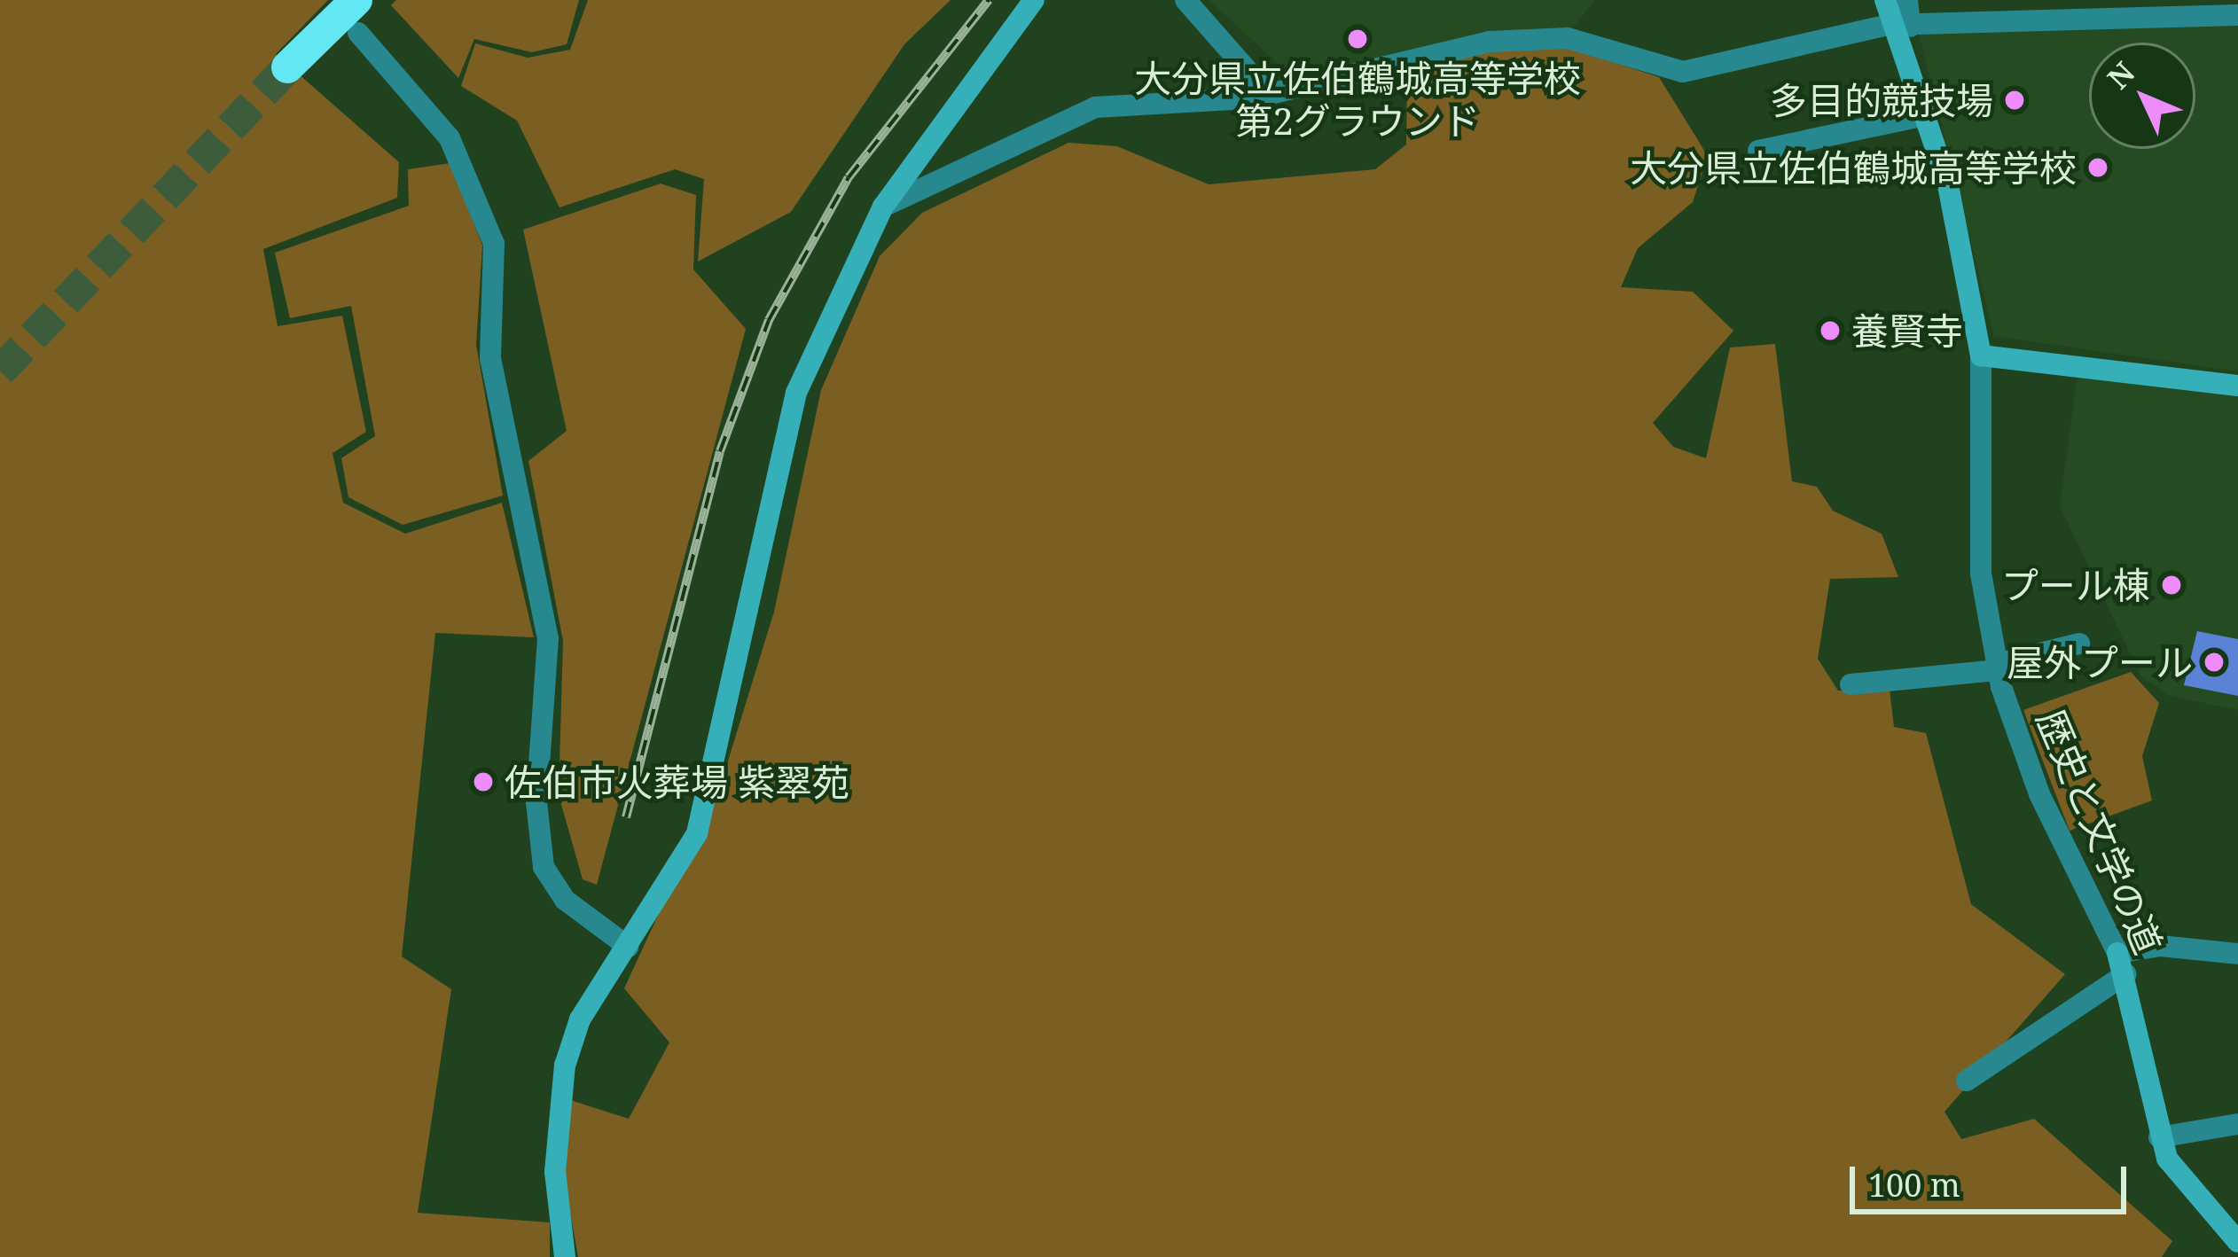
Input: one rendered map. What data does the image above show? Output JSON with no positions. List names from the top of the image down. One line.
{"streets":{"street":["歴史と文学の道"]},"places":["大分県立佐伯鶴城高等学校 第2グラウンド","多目的競技場","大分県立佐伯鶴城高等学校","養賢寺","プール棟","屋外プール","佐伯市火葬場 紫翠苑"],"scale_bar":"100 m","north":"top left"}
